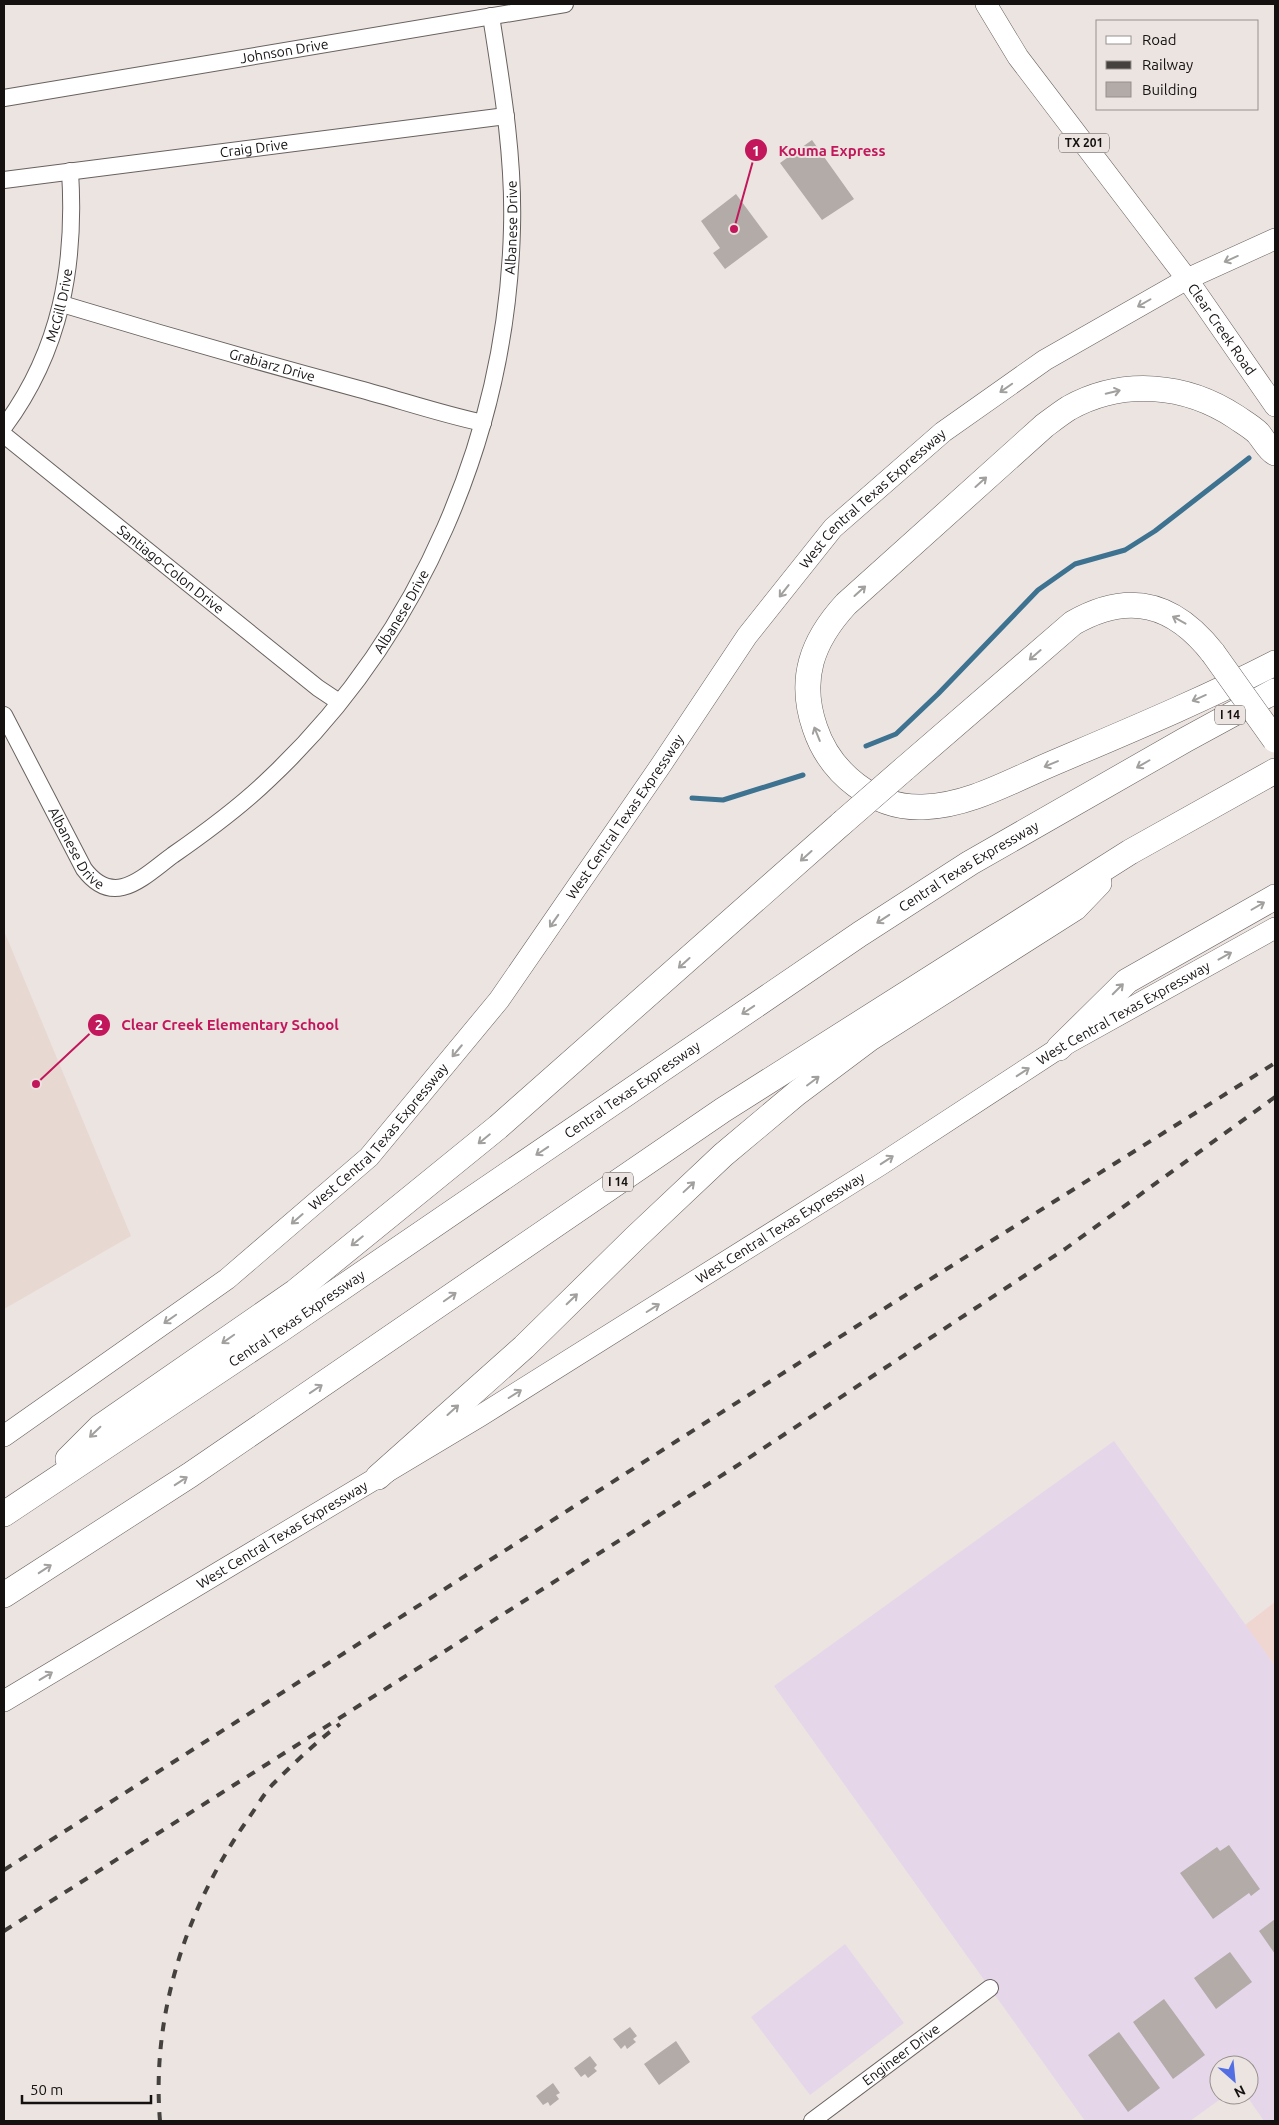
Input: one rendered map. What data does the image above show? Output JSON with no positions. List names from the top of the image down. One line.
{"streets":{"highway":["I 14","Central Texas Expressway"],"main road":["TX 201","Clear Creek Road","West Central Texas Expressway"],"street":["Johnson Drive","Craig Drive","Albanese Drive","McGill Drive","Grabiarz Drive","Santiago-Colon Drive","Engineer Drive"]},"crossings":[["Johnson Drive","Albanese Drive"],["TX 201","Clear Creek Road"],["TX 201","West Central Texas Expressway"],["Craig Drive","Albanese Drive"],["Craig Drive","McGill Drive"],["Albanese Drive","Grabiarz Drive"],["Albanese Drive","Santiago-Colon Drive"],["McGill Drive","Grabiarz Drive"],["Clear Creek Road","West Central Texas Expressway"]],"places":["Kouma Express","Clear Creek Elementary School"],"legend":["Road","Railway","Building"],"scale_bar":"50 m","north":"bottom right"}
